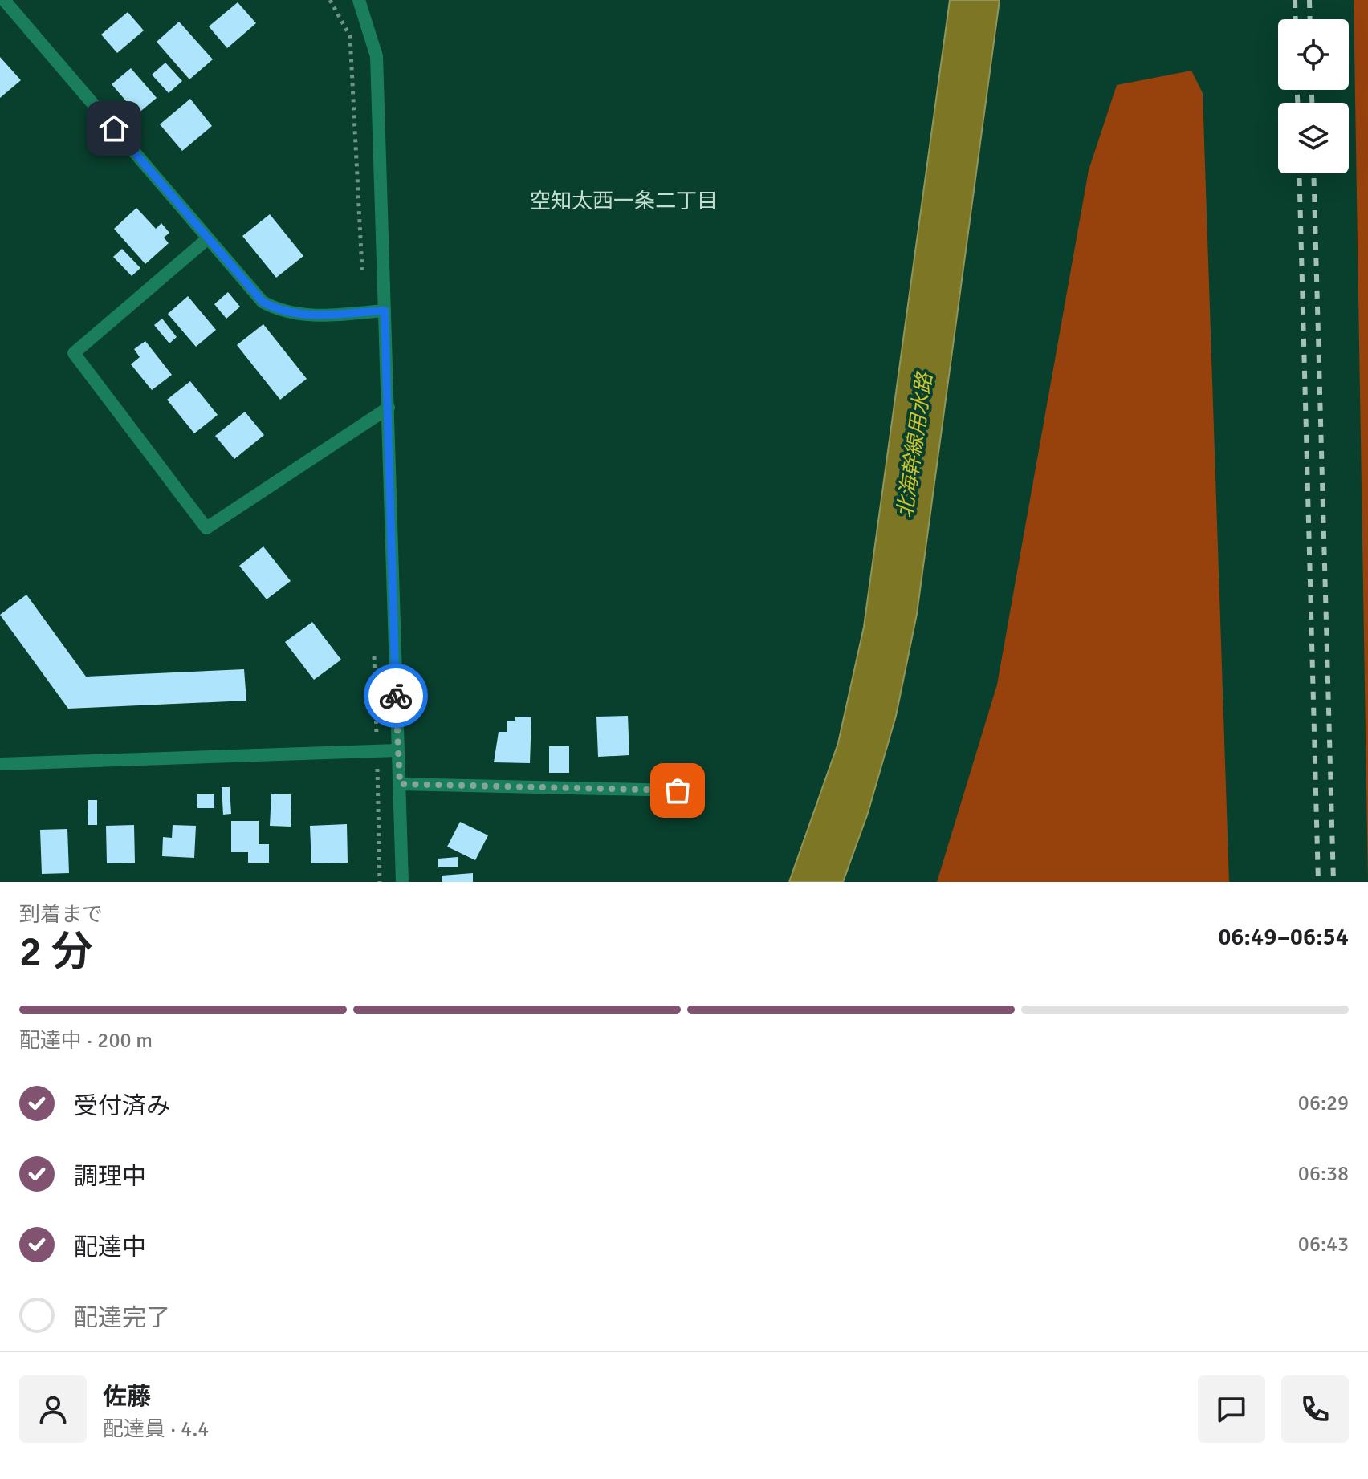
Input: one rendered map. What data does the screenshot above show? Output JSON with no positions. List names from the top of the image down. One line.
{"districts":["空知太西一条二丁目"],"water":["北海幹線用水路"],"page":{"heading":["2 分","到着まで","06:49–06:54"],"panel":["佐藤","配達員 · 4.4"],"bar":"配達中 · 200 m","list":[["受付済み","06:29"],["調理中","06:38"],["配達中","06:43"],"配達完了"]}}
